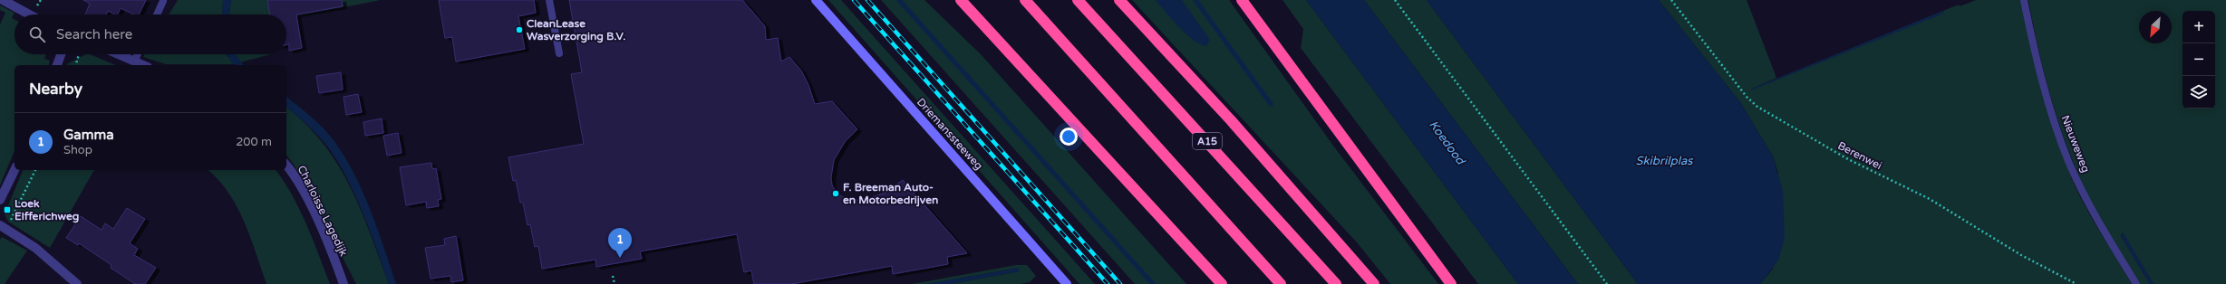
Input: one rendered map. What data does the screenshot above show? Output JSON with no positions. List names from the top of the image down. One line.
{"streets":{"highway":["A15"],"main road":["Driemanssteeweg"],"street":["Charloisse Lagedijk"],"lane":["Nieuweweg"],"path":["Berenwei"]},"water":["Koedood","Skibrilplas"],"places":{"other":["CleanLease Wasverzorging B.V.","F. Breeman Auto- en Motorbedrijven"],"transit":["Loek Elfferichweg"]},"north":"bottom left","page":{"map_buttons":["+","−"],"search":"Search here","heading":"Nearby","list":[{"mark":"1","name":"Gamma","note":"Shop","value":"200 m"}],"pins":"1"}}
